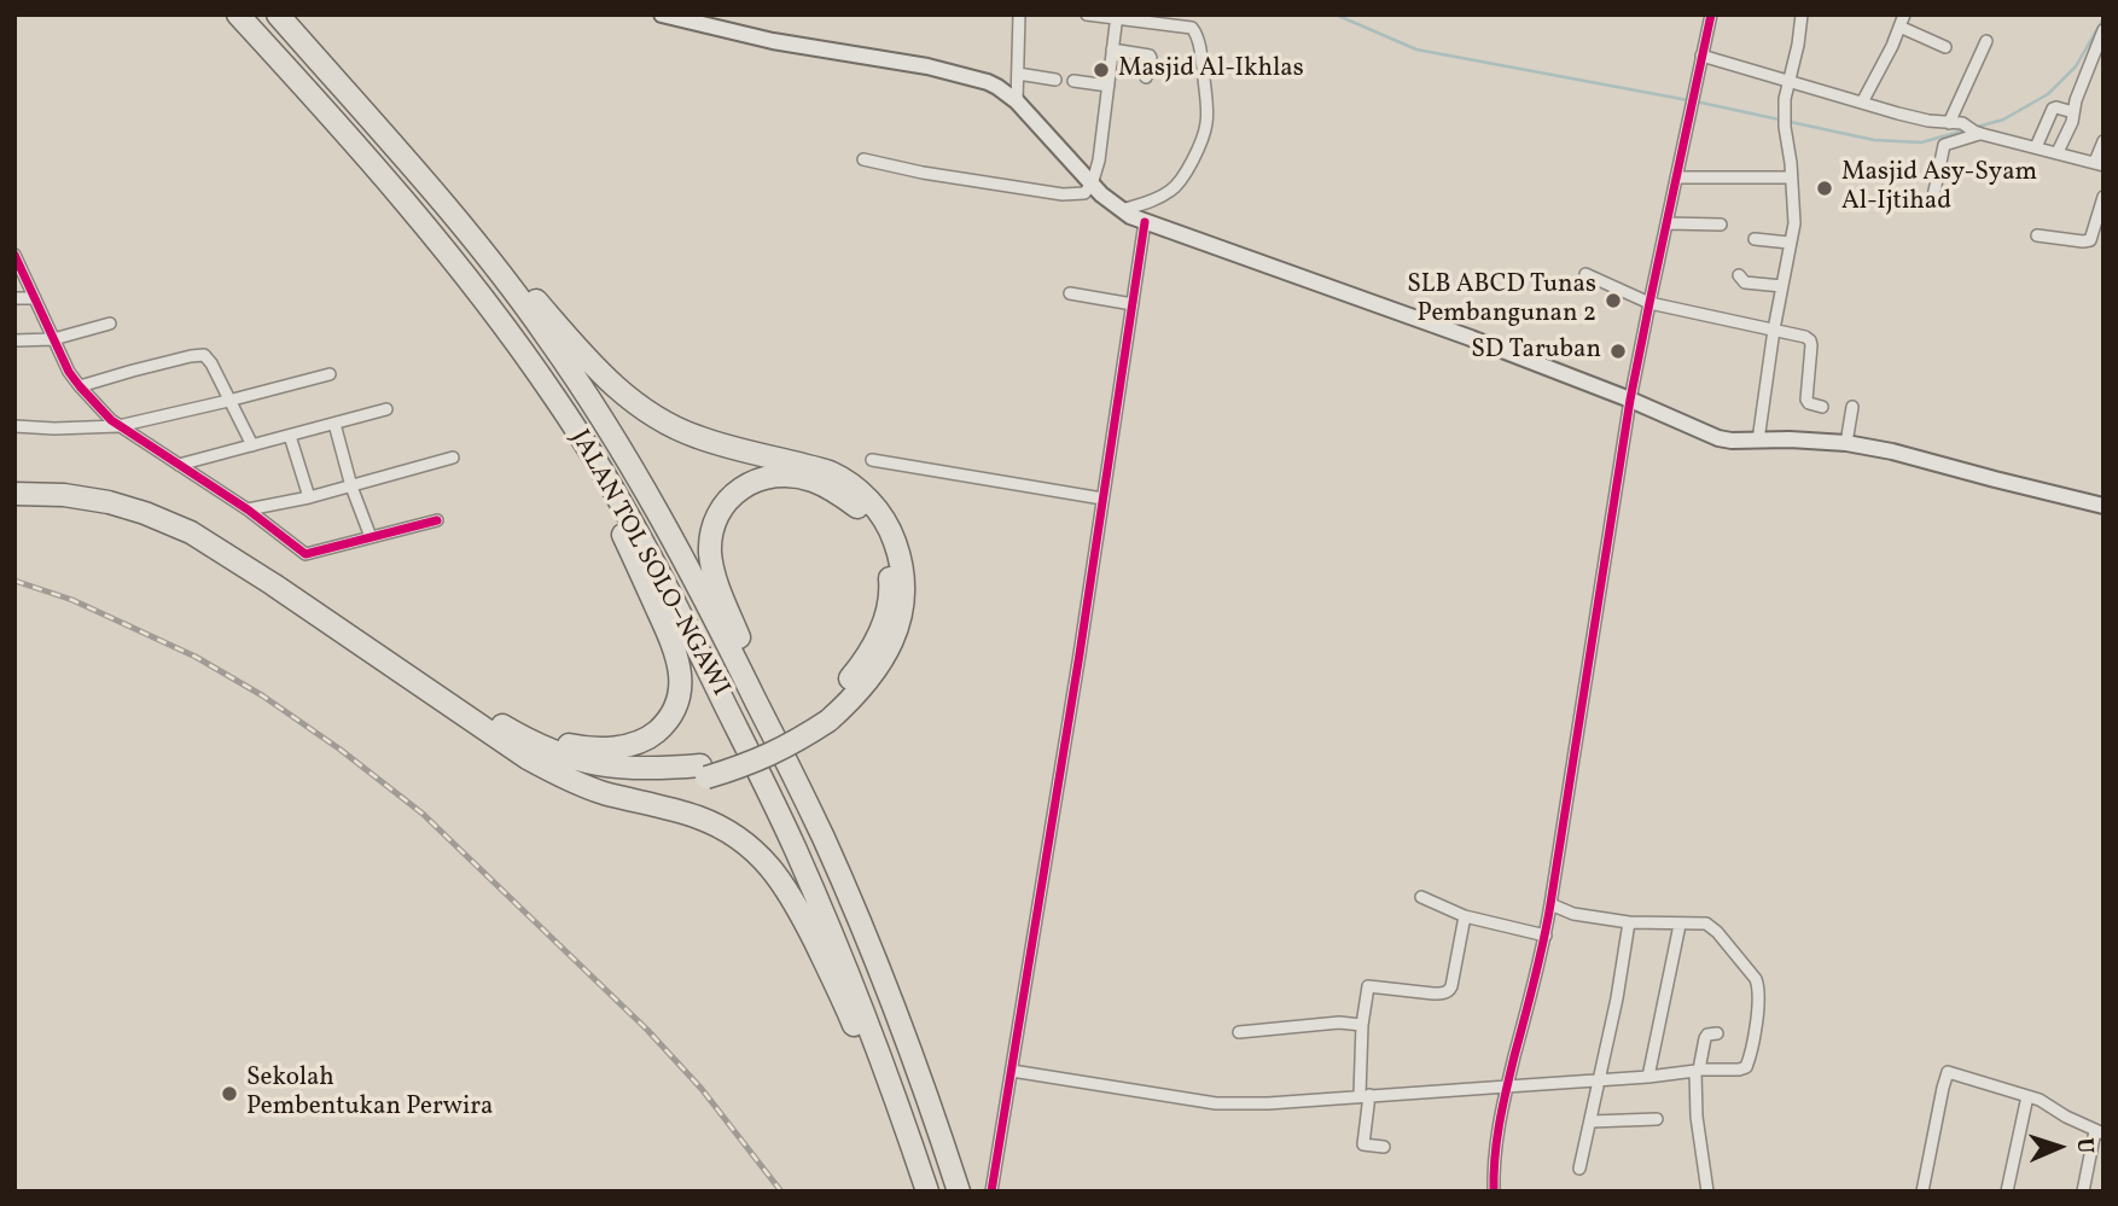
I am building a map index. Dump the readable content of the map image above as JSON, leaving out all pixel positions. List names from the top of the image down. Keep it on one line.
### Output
{"streets":{"highway":["JALAN TOL SOLO–NGAWI"]},"places":["Masjid Al-Ikhlas","Masjid Asy-Syam Al-Ijtihad","SLB ABCD Tunas Pembangunan 2","SD Taruban","Sekolah Pembentukan Perwira"],"north":"right"}
